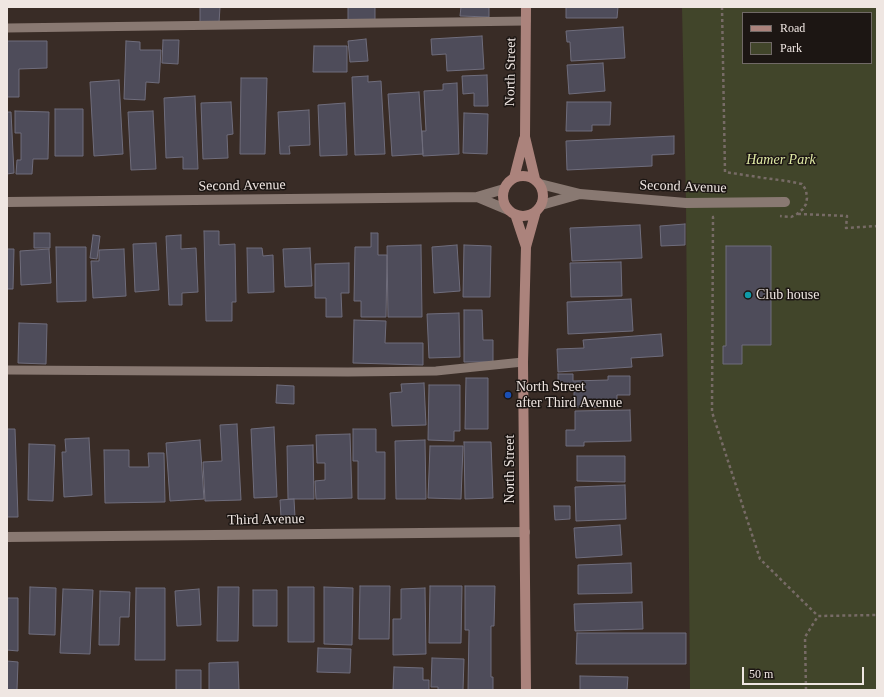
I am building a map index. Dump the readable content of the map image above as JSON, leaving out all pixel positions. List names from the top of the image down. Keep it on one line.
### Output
{"streets":{"main road":["North Street"],"street":["Second Avenue","Third Avenue"]},"crossings":[["North Street","Second Avenue"],["North Street","Third Avenue"]],"parks":["Hamer Park"],"places":["Club house","North Street after Third Avenue"],"legend":["Road","Park"],"scale_bar":"50 m"}
